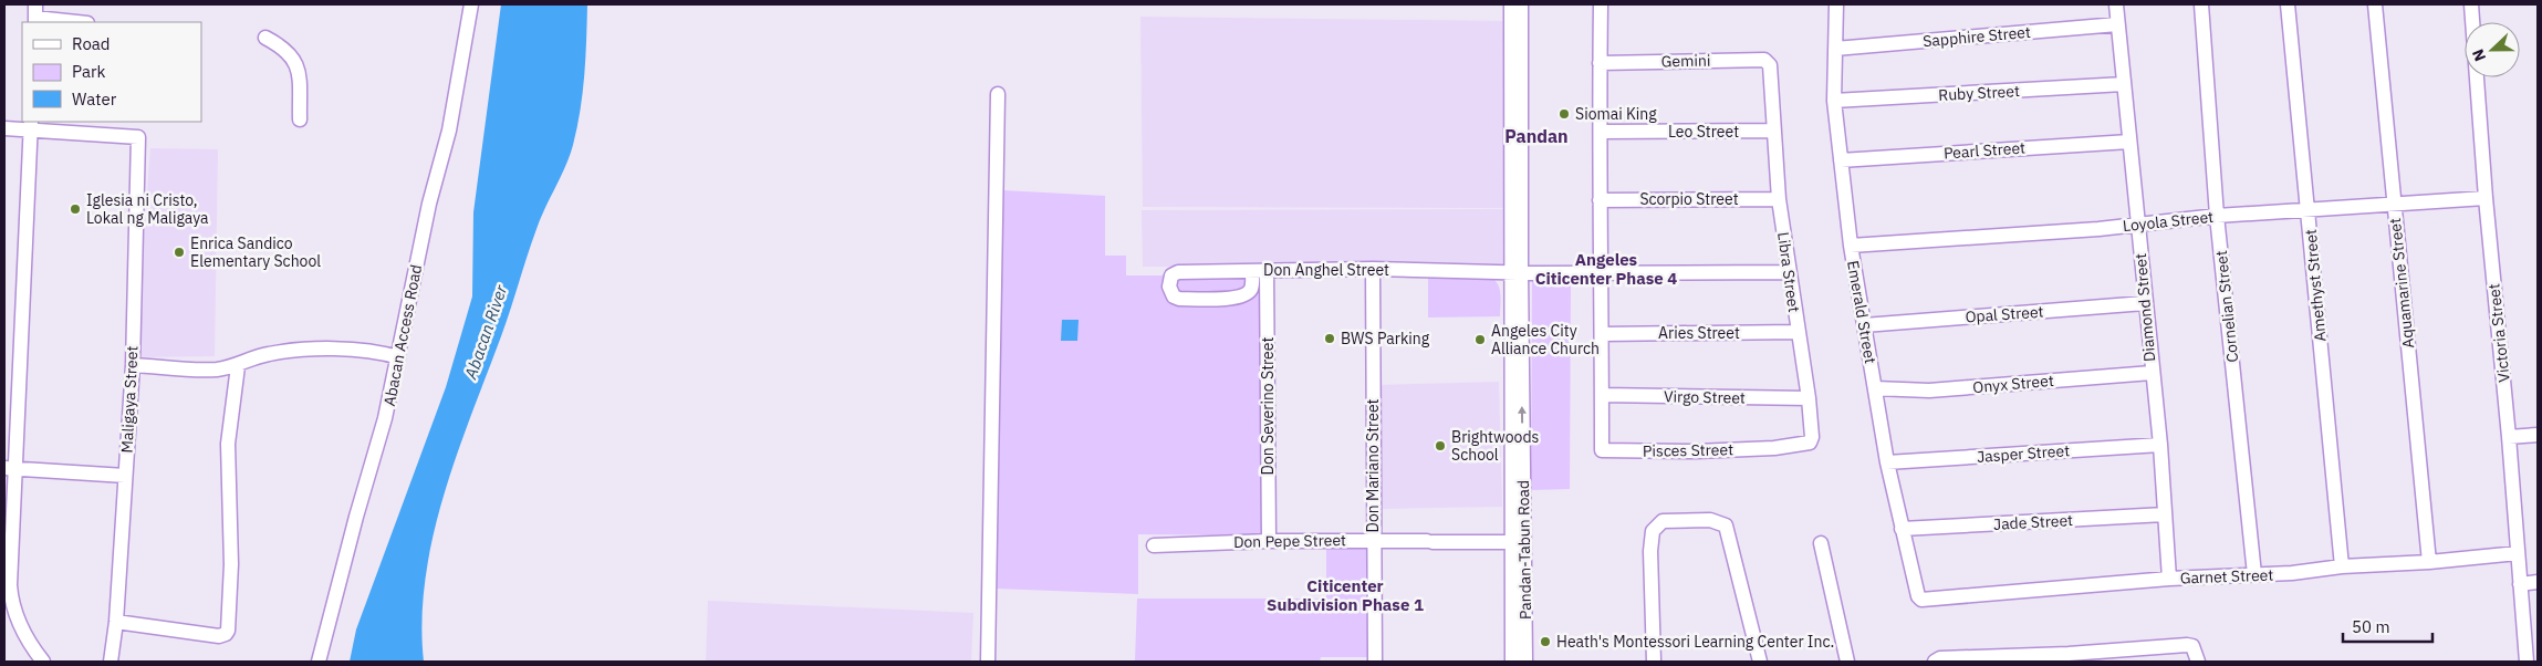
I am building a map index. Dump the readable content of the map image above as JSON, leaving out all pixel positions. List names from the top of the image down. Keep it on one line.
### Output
{"streets":{"street":["Sapphire Street","Gemini","Ruby Street","Leo Street","Pearl Street","Scorpio Street","Loyola Street","Don Anghel Street","Libra Street","Aquamarine Street","Amethyst Street","Cornelian Street","Diamond Street","Emerald Street","Opal Street","Aries Street","Victoria Street","Abacan Access Road","Onyx Street","Virgo Street","Maligaya Street","Don Severino Street","Pisces Street","Jasper Street","Don Mariano Street","Jade Street","Don Pepe Street","Pandan-Tabun Road","Garnet Street"]},"crossings":[["Sapphire Street","Diamond Street"],["Sapphire Street","Emerald Street"],["Gemini","Libra Street"],["Ruby Street","Diamond Street"],["Ruby Street","Emerald Street"],["Leo Street","Libra Street"],["Pearl Street","Diamond Street"],["Pearl Street","Emerald Street"],["Scorpio Street","Libra Street"],["Loyola Street","Aquamarine Street"],["Loyola Street","Amethyst Street"],["Loyola Street","Cornelian Street"],["Loyola Street","Diamond Street"],["Loyola Street","Emerald Street"],["Loyola Street","Victoria Street"],["Don Anghel Street","Libra Street"],["Don Anghel Street","Don Severino Street"],["Don Anghel Street","Don Mariano Street"],["Don Anghel Street","Pandan-Tabun Road"],["Libra Street","Aries Street"],["Libra Street","Virgo Street"],["Libra Street","Pisces Street"],["Aquamarine Street","Garnet Street"],["Amethyst Street","Garnet Street"],["Cornelian Street","Garnet Street"],["Diamond Street","Opal Street"],["Diamond Street","Onyx Street"],["Diamond Street","Jasper Street"],["Diamond Street","Jade Street"],["Diamond Street","Garnet Street"],["Emerald Street","Opal Street"],["Emerald Street","Onyx Street"],["Emerald Street","Jasper Street"],["Emerald Street","Jade Street"],["Emerald Street","Garnet Street"],["Victoria Street","Garnet Street"],["Virgo Street","Pisces Street"],["Don Severino Street","Don Pepe Street"],["Don Mariano Street","Don Pepe Street"],["Don Pepe Street","Pandan-Tabun Road"]],"districts":["Pandan","Angeles Citicenter Phase 4","Citicenter Subdivision Phase 1"],"water":["Abacan River"],"places":["Siomai King","Iglesia ni Cristo, Lokal ng Maligaya","Enrica Sandico Elementary School","BWS Parking","Angeles City Alliance Church","Brightwoods School","Heath's Montessori Learning Center Inc."],"legend":["Road","Park","Water"],"scale_bar":"50 m","north":"left"}
